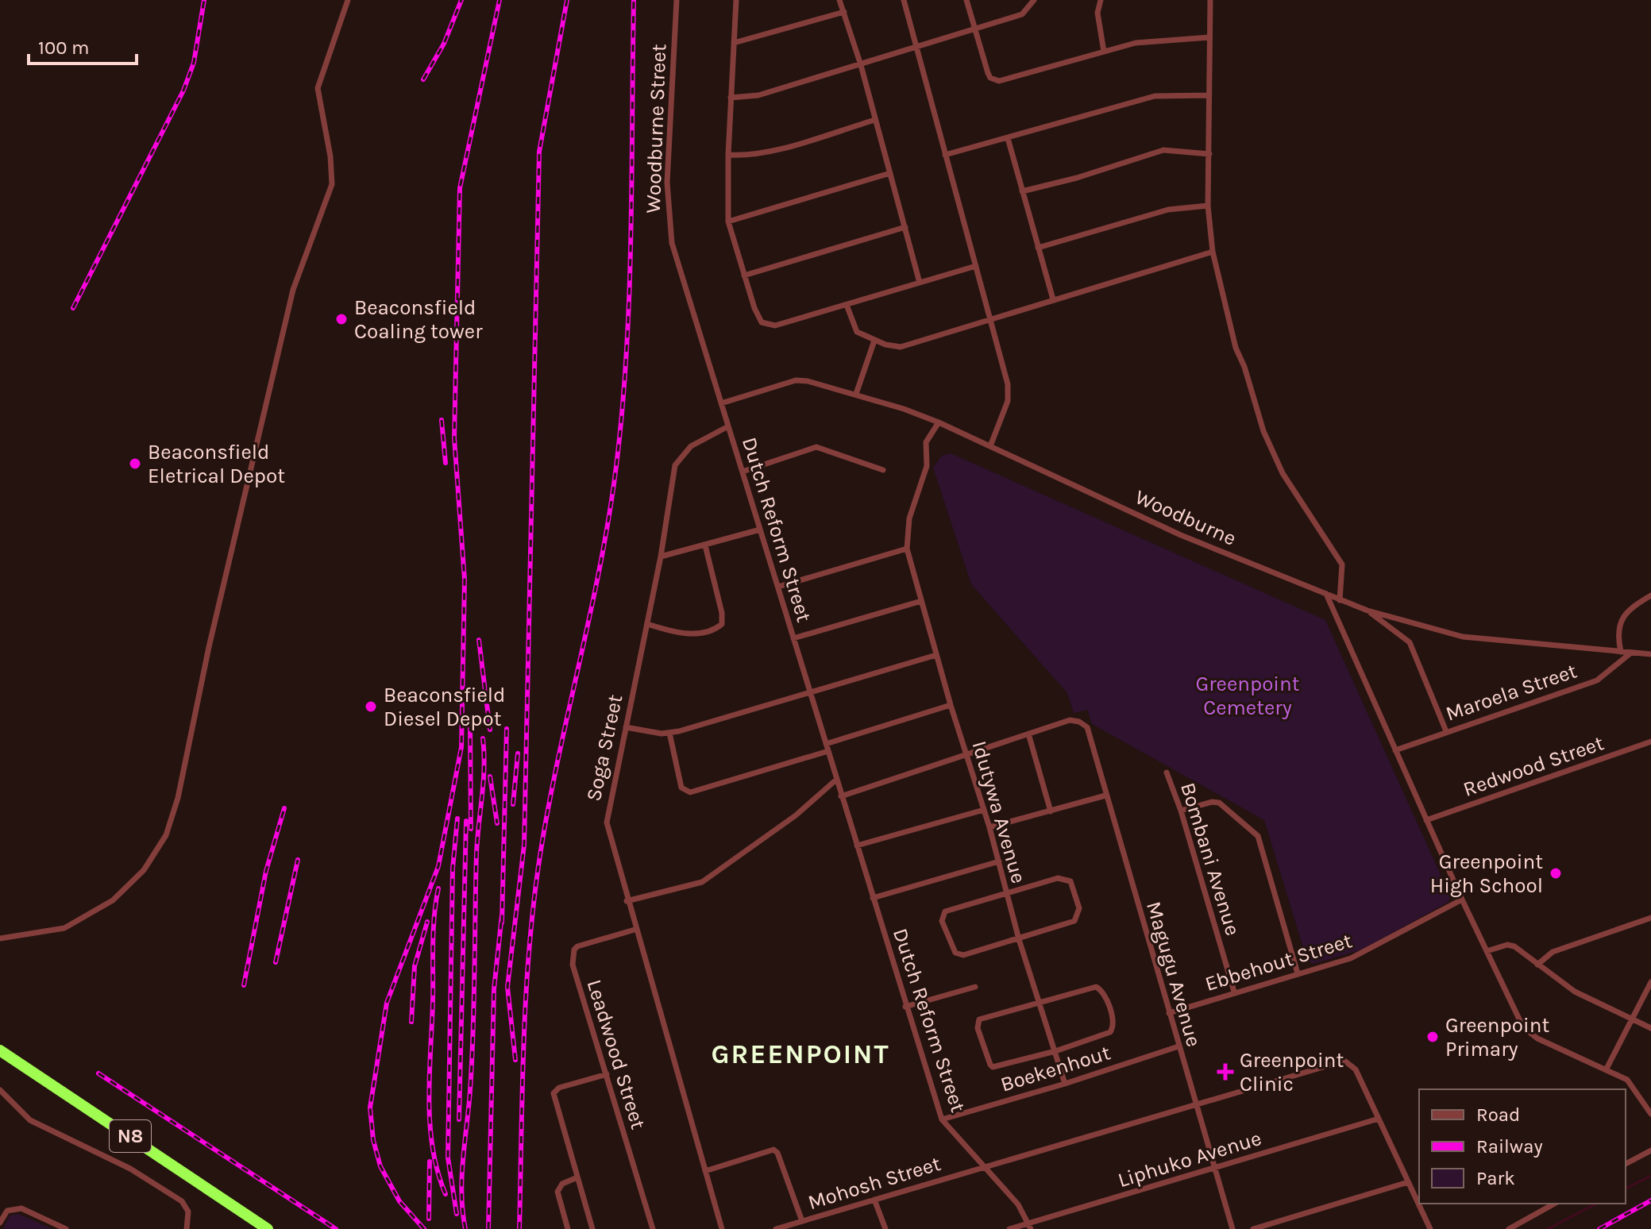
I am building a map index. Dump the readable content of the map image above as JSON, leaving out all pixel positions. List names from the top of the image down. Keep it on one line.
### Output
{"streets":{"highway":["N8"],"street":["Woodburne Street","Woodburne","Dutch Reform Street","Maroela Street","Soga Street","Redwood Street","Idutywa Avenue","Bombani Avenue","Ebbehout Street","Magugu Avenue","Leadwood Street","Boekenhout","Liphuko Avenue","Mohosh Street"]},"crossings":[["Woodburne Street","Woodburne"],["Woodburne Street","Dutch Reform Street"],["Woodburne","Dutch Reform Street"],["Woodburne","Maroela Street"],["Dutch Reform Street","Soga Street"],["Dutch Reform Street","Boekenhout"],["Dutch Reform Street","Liphuko Avenue"],["Dutch Reform Street","Mohosh Street"],["Soga Street","Leadwood Street"],["Idutywa Avenue","Boekenhout"],["Bombani Avenue","Ebbehout Street"],["Ebbehout Street","Magugu Avenue"],["Magugu Avenue","Boekenhout"],["Magugu Avenue","Liphuko Avenue"]],"districts":["GREENPOINT"],"parks":["Greenpoint Cemetery"],"places":{"other":["Beaconsfield Coaling tower","Beaconsfield Eletrical Depot","Beaconsfield Diesel Depot","Greenpoint High School","Greenpoint Primary"],"health":["Greenpoint Clinic"]},"legend":["Road","Railway","Park"],"scale_bar":"100 m"}
